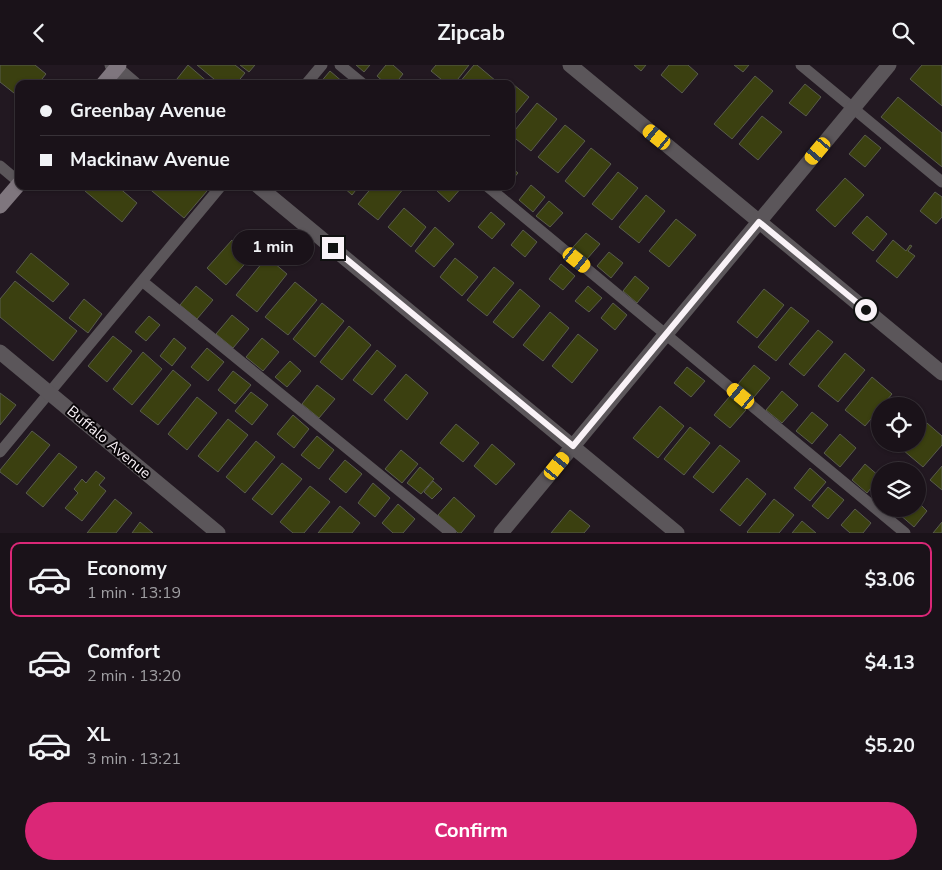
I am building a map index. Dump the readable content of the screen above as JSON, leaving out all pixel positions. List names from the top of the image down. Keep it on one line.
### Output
{"streets":{"street":["Buffalo Avenue"]},"page":{"header":"Zipcab","banner":["Greenbay Avenue","Mackinaw Avenue"],"bubble":"1 min","list":[{"name":"Economy","note":"1 min · 13:19","value":"$3.06"},{"name":"Comfort","note":"2 min · 13:20","value":"$4.13"},{"name":"XL","note":"3 min · 13:21","value":"$5.20"}],"buttons":"Confirm"}}
